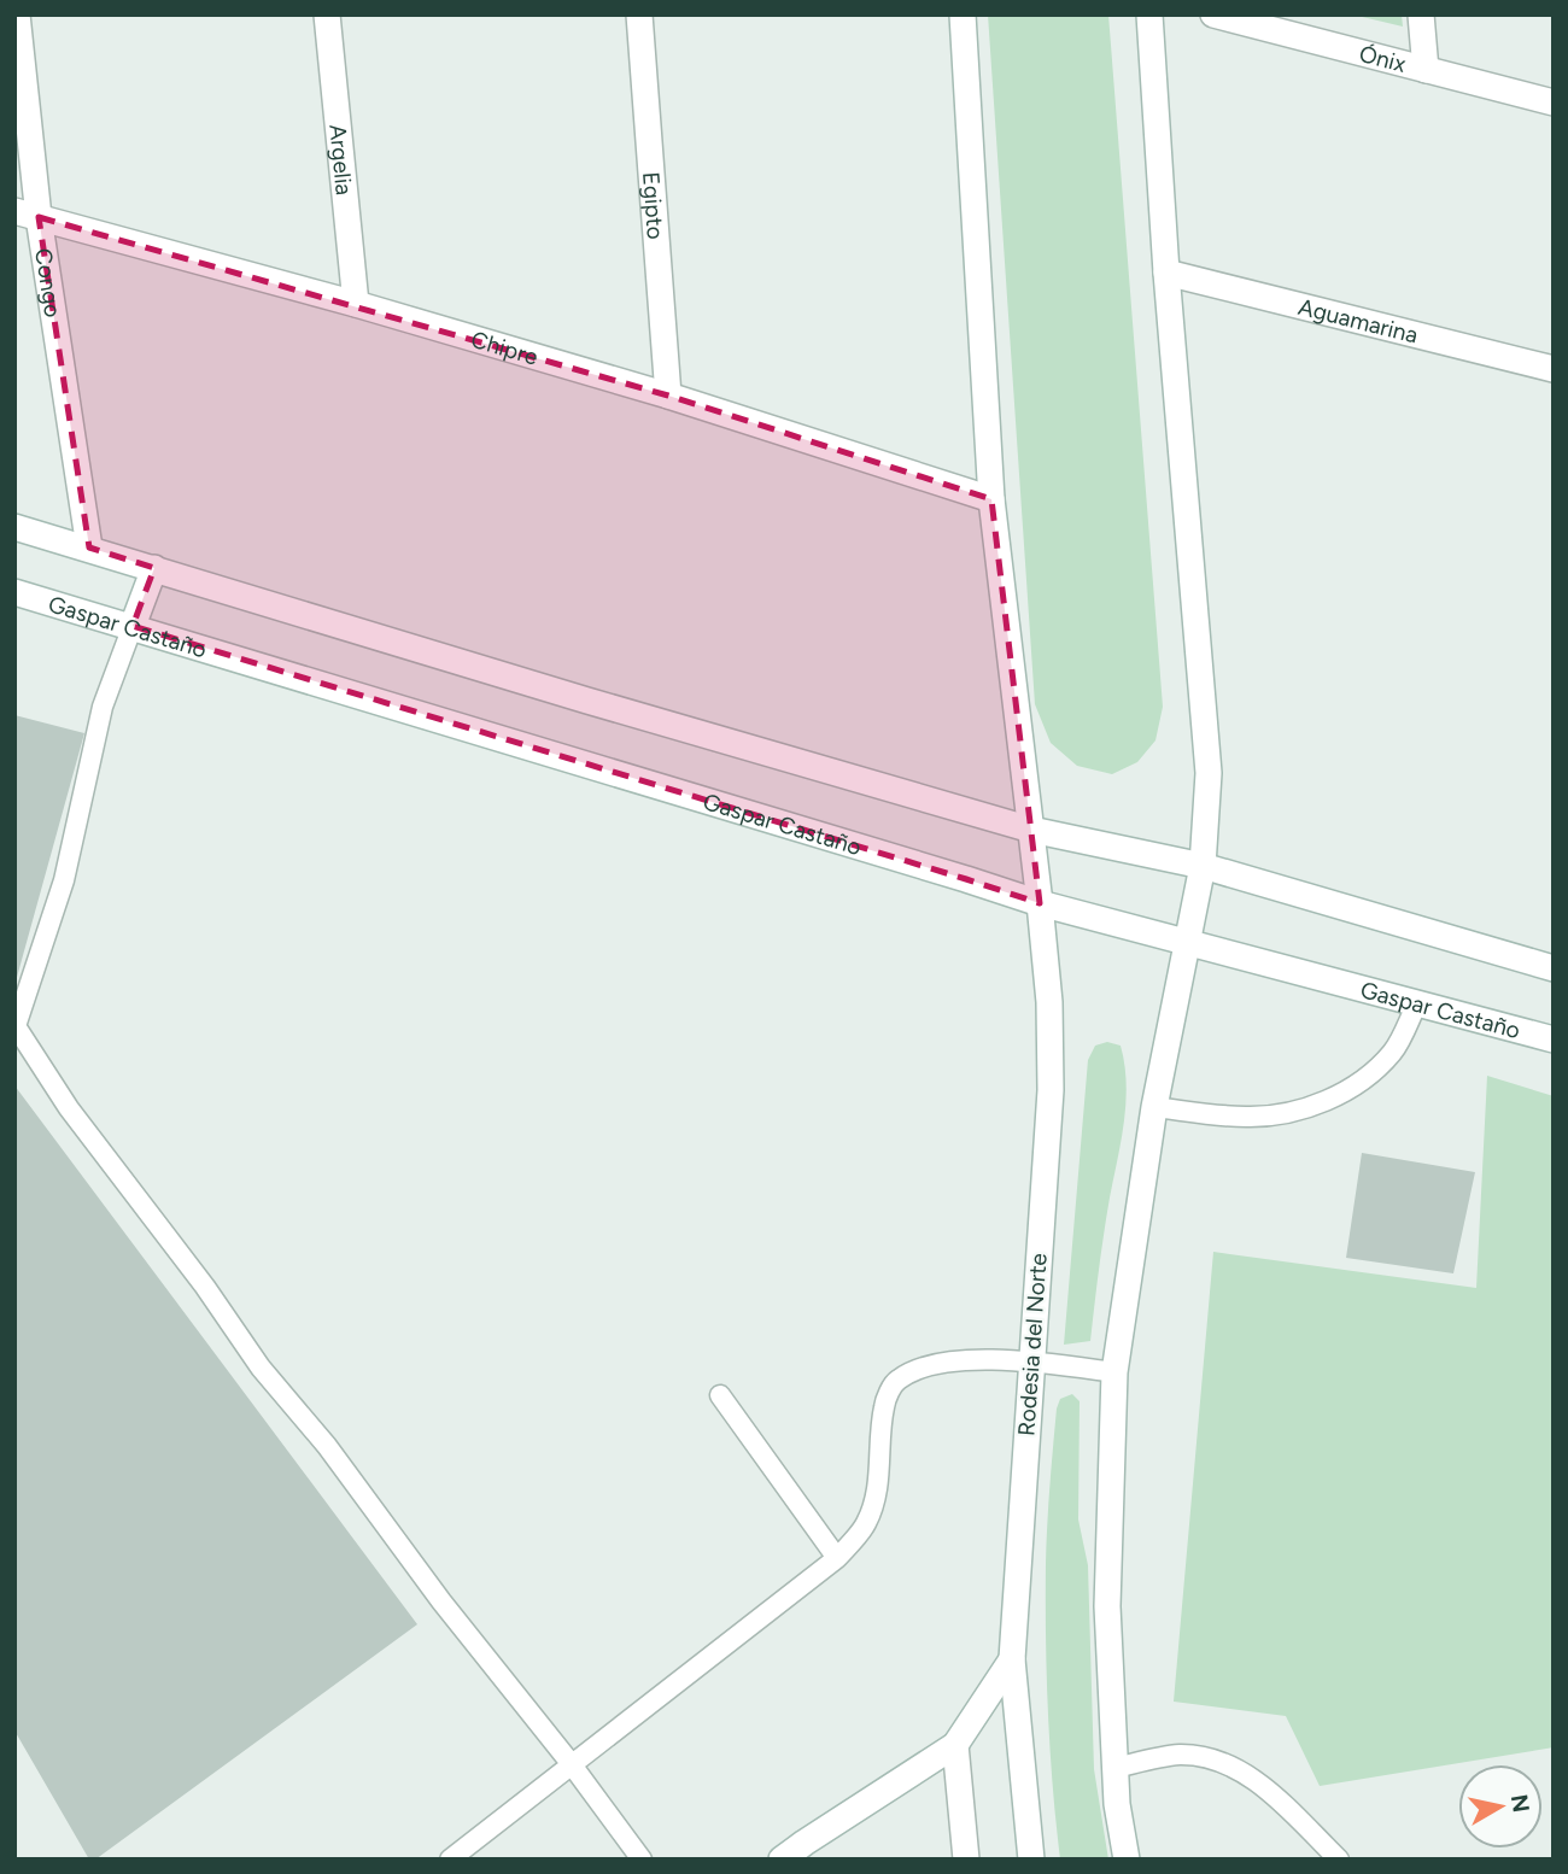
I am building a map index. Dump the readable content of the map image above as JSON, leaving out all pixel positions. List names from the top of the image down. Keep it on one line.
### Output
{"streets":{"street":["Ónix","Argelia","Egipto","Congo","Aguamarina","Chipre","Gaspar Castaño","Rodesia del Norte"]},"crossings":[["Argelia","Chipre"],["Egipto","Chipre"],["Congo","Chipre"],["Chipre","Rodesia del Norte"],["Gaspar Castaño","Rodesia del Norte"]],"north":"right"}
